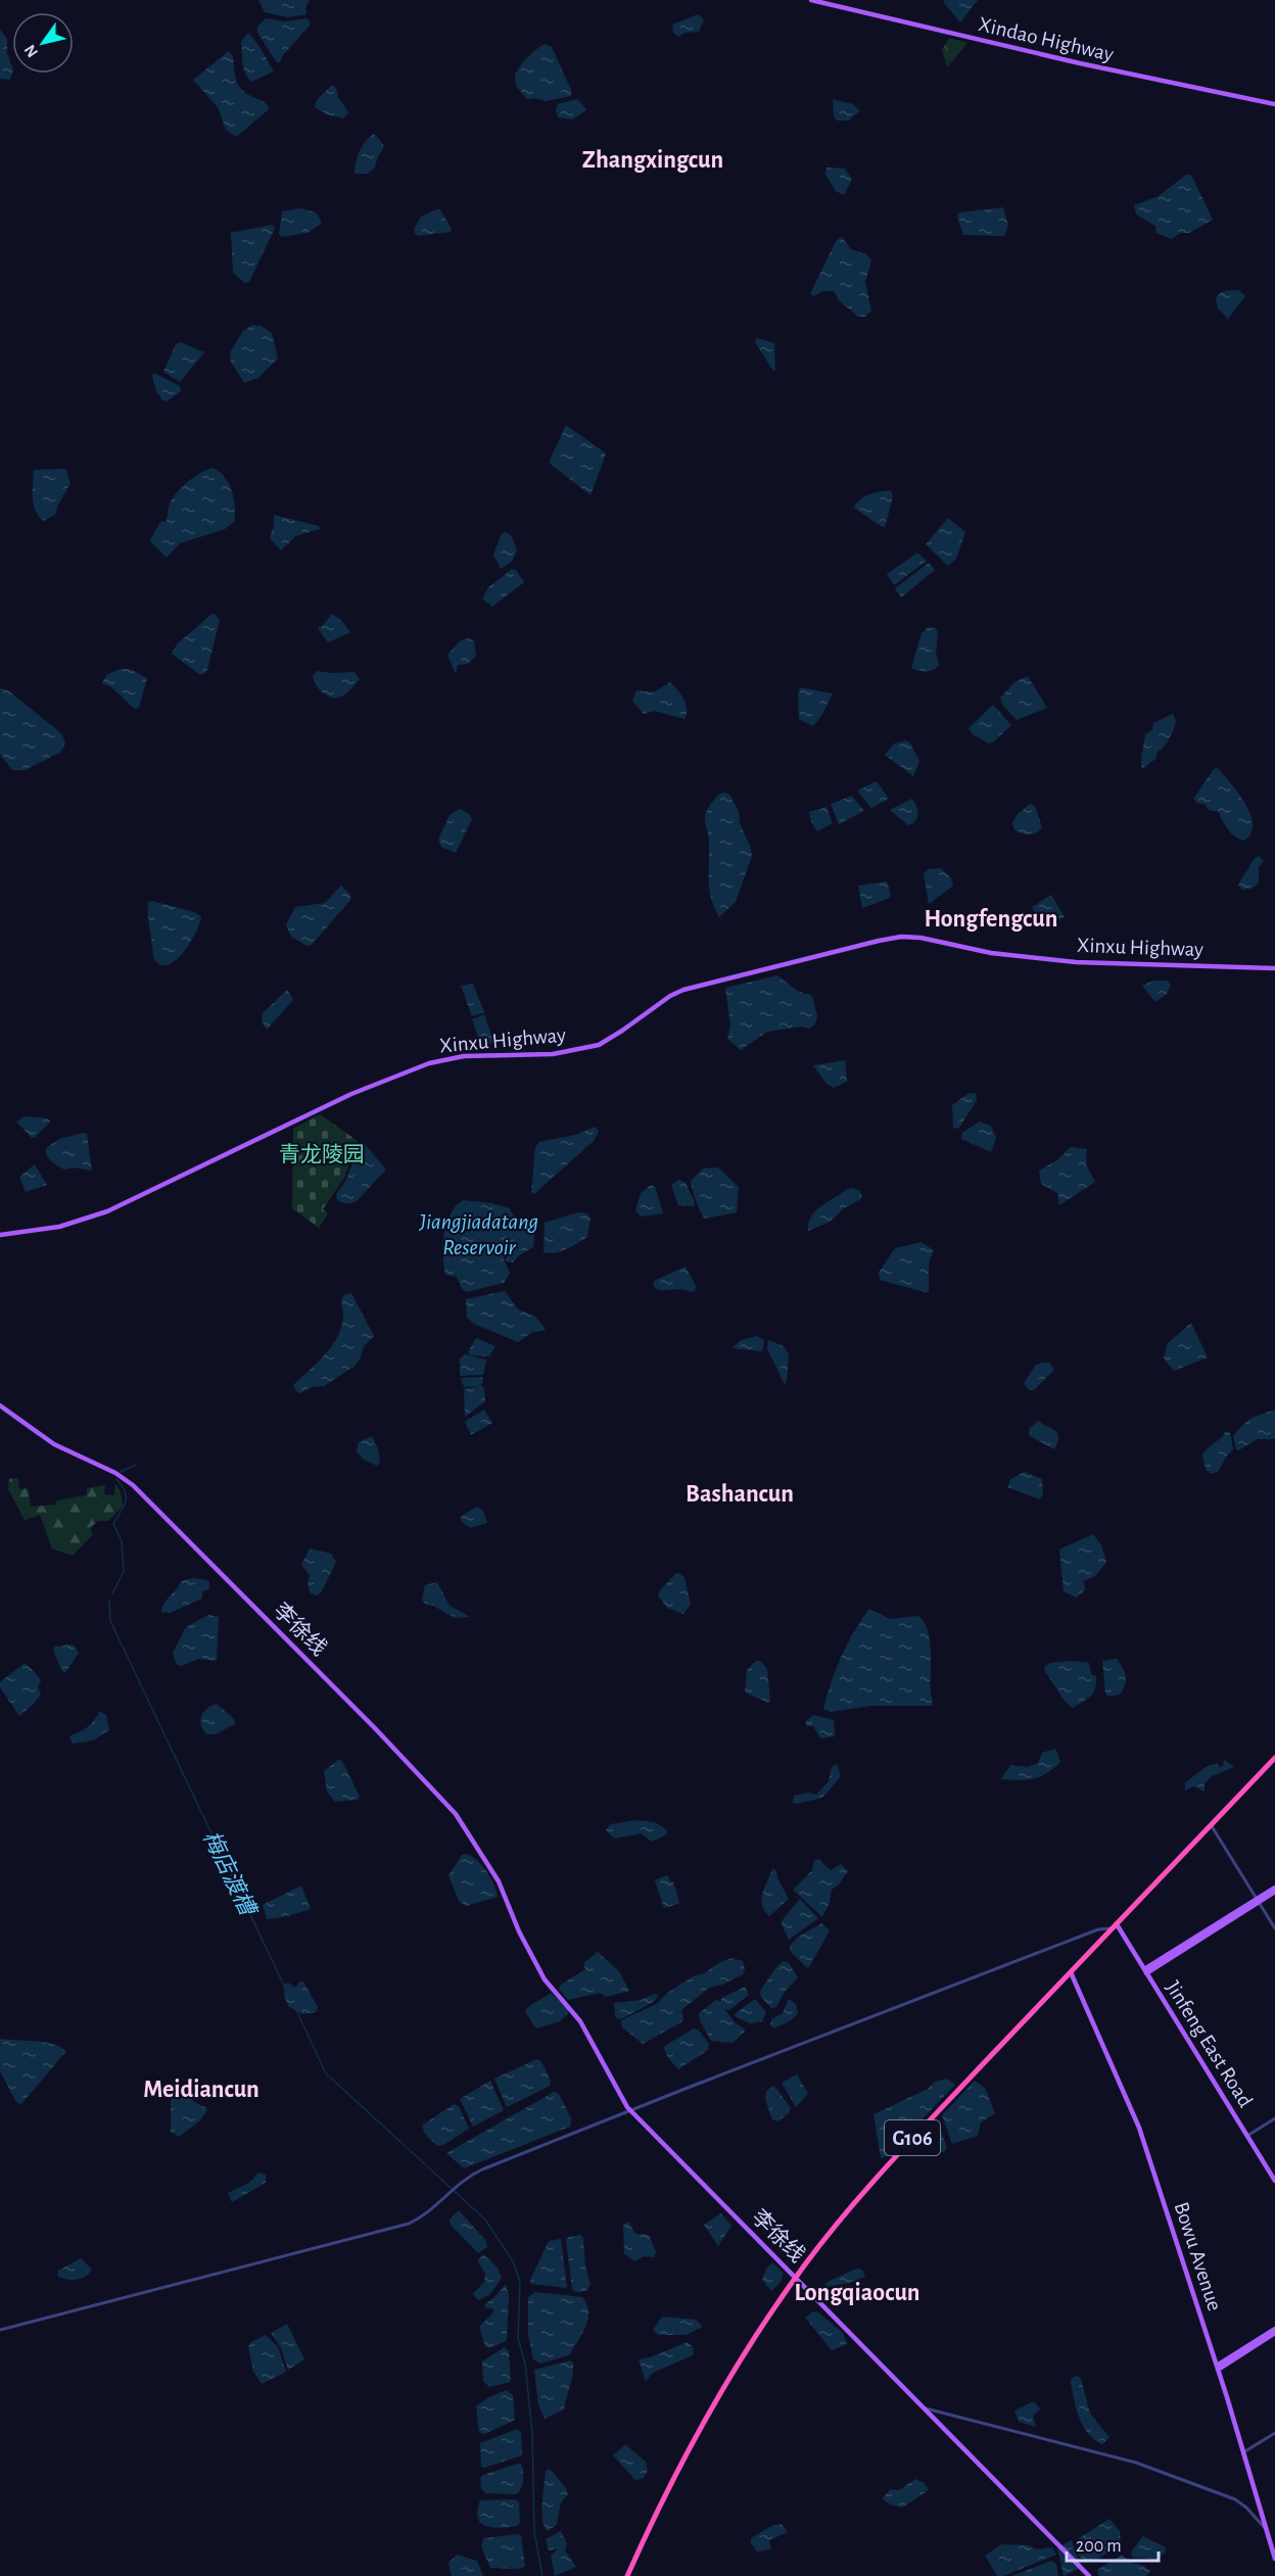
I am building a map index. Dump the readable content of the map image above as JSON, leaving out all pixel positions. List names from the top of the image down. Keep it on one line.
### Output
{"streets":{"highway":["G106"],"main road":["Xindao Highway","Xinxu Highway","李徐线","Jinfeng East Road","Bowu Avenue"]},"crossings":[["李徐线","G106"],["Jinfeng East Road","G106"],["G106","Bowu Avenue"]],"districts":["Zhangxingcun","Hongfengcun","Bashancun","Meidiancun","Longqiaocun"],"water":["Jiangjiadatang Reservoir","梅店渡槽"],"parks":["青龙陵园"],"scale_bar":"200 m","north":"bottom left"}
